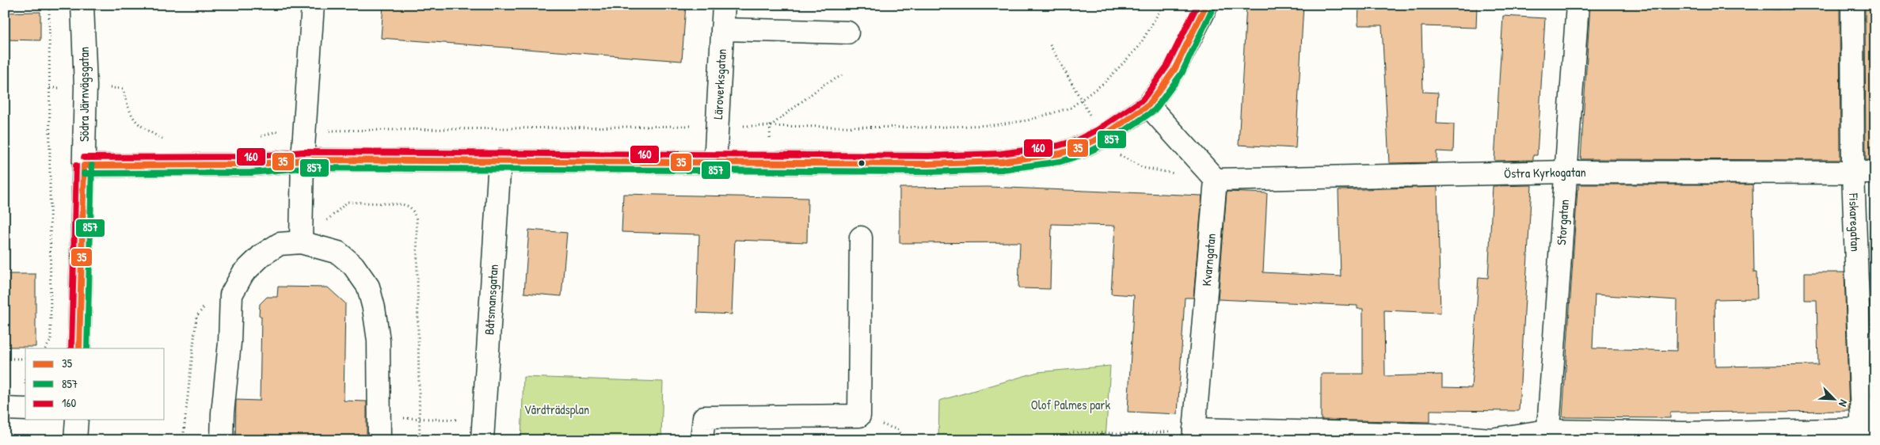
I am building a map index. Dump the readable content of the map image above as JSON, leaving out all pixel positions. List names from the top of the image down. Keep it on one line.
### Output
{"streets":{"street":["Läroverksgatan","Södra Järnvägsgatan","Östra Kyrkogatan","Storgatan","Fiskaregatan","Kvarngatan","Båtsmansgatan"]},"crossings":[["Östra Kyrkogatan","Storgatan"],["Östra Kyrkogatan","Fiskaregatan"],["Östra Kyrkogatan","Kvarngatan"]],"parks":["Olof Palmes park","Vårdträdsplan"],"lines":["transit line 35","transit line 160","transit line 857"],"legend":["35","857","160"],"north":"bottom right"}
